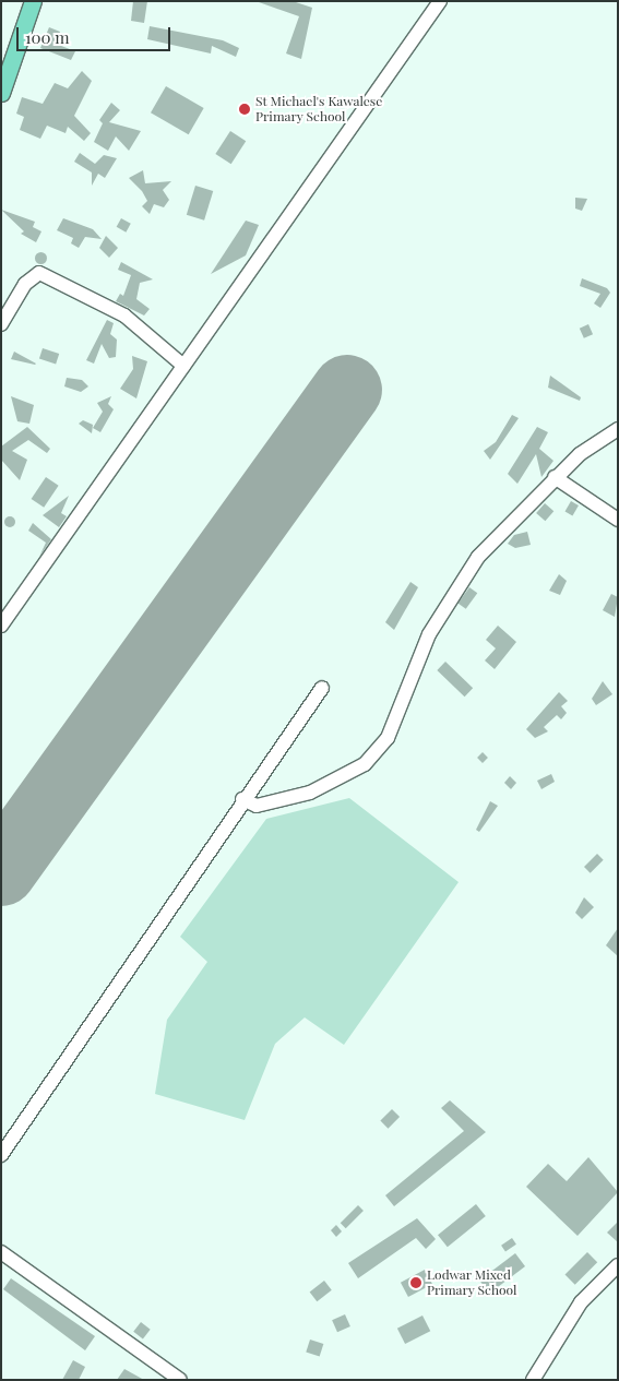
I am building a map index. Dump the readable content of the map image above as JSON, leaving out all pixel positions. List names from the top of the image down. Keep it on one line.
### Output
{"places":["St Michael's Kawalese Primary School","Lodwar Mixed Primary School"],"scale_bar":"100 m"}
